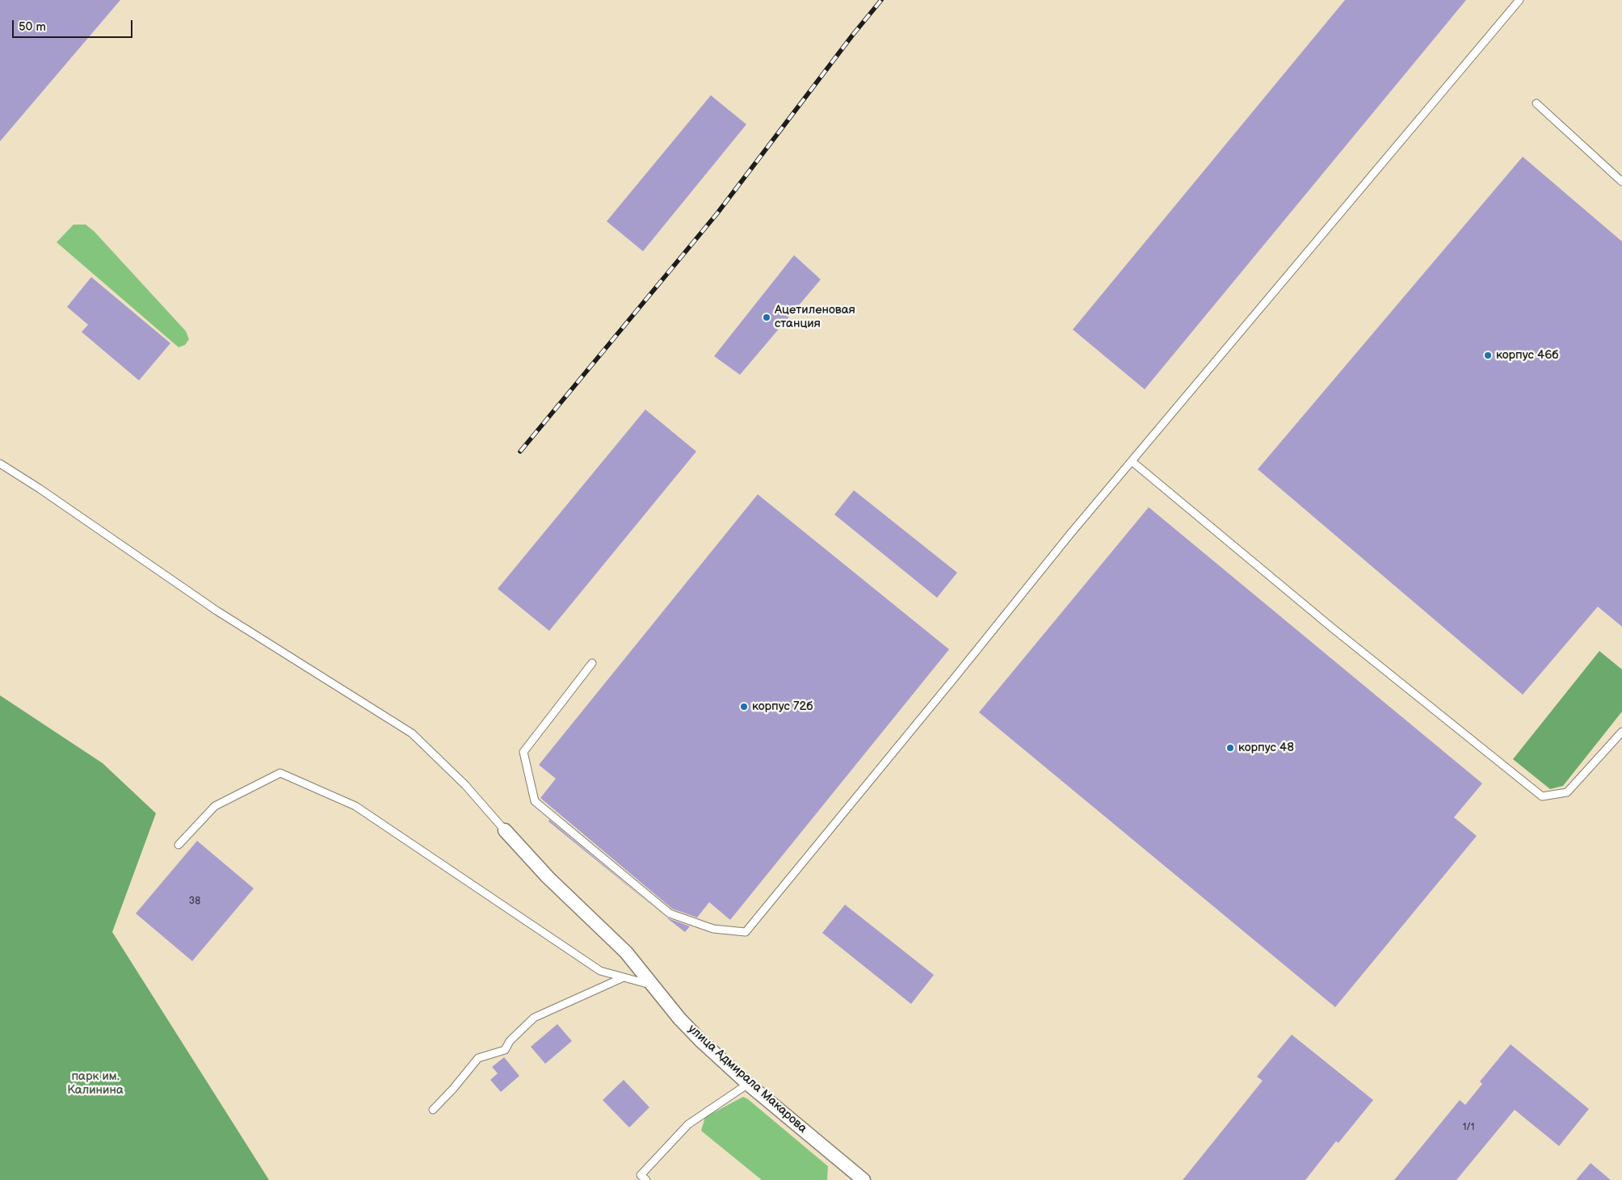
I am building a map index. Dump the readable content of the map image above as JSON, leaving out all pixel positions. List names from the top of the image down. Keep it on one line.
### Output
{"streets":{"street":["улица Адмирала Макарова"]},"parks":["парк им. Калинина"],"places":["Ацетиленовая станция","корпус 46б","корпус 72б","корпус 48"],"house_numbers":["38","1/1"],"scale_bar":"50 m"}
